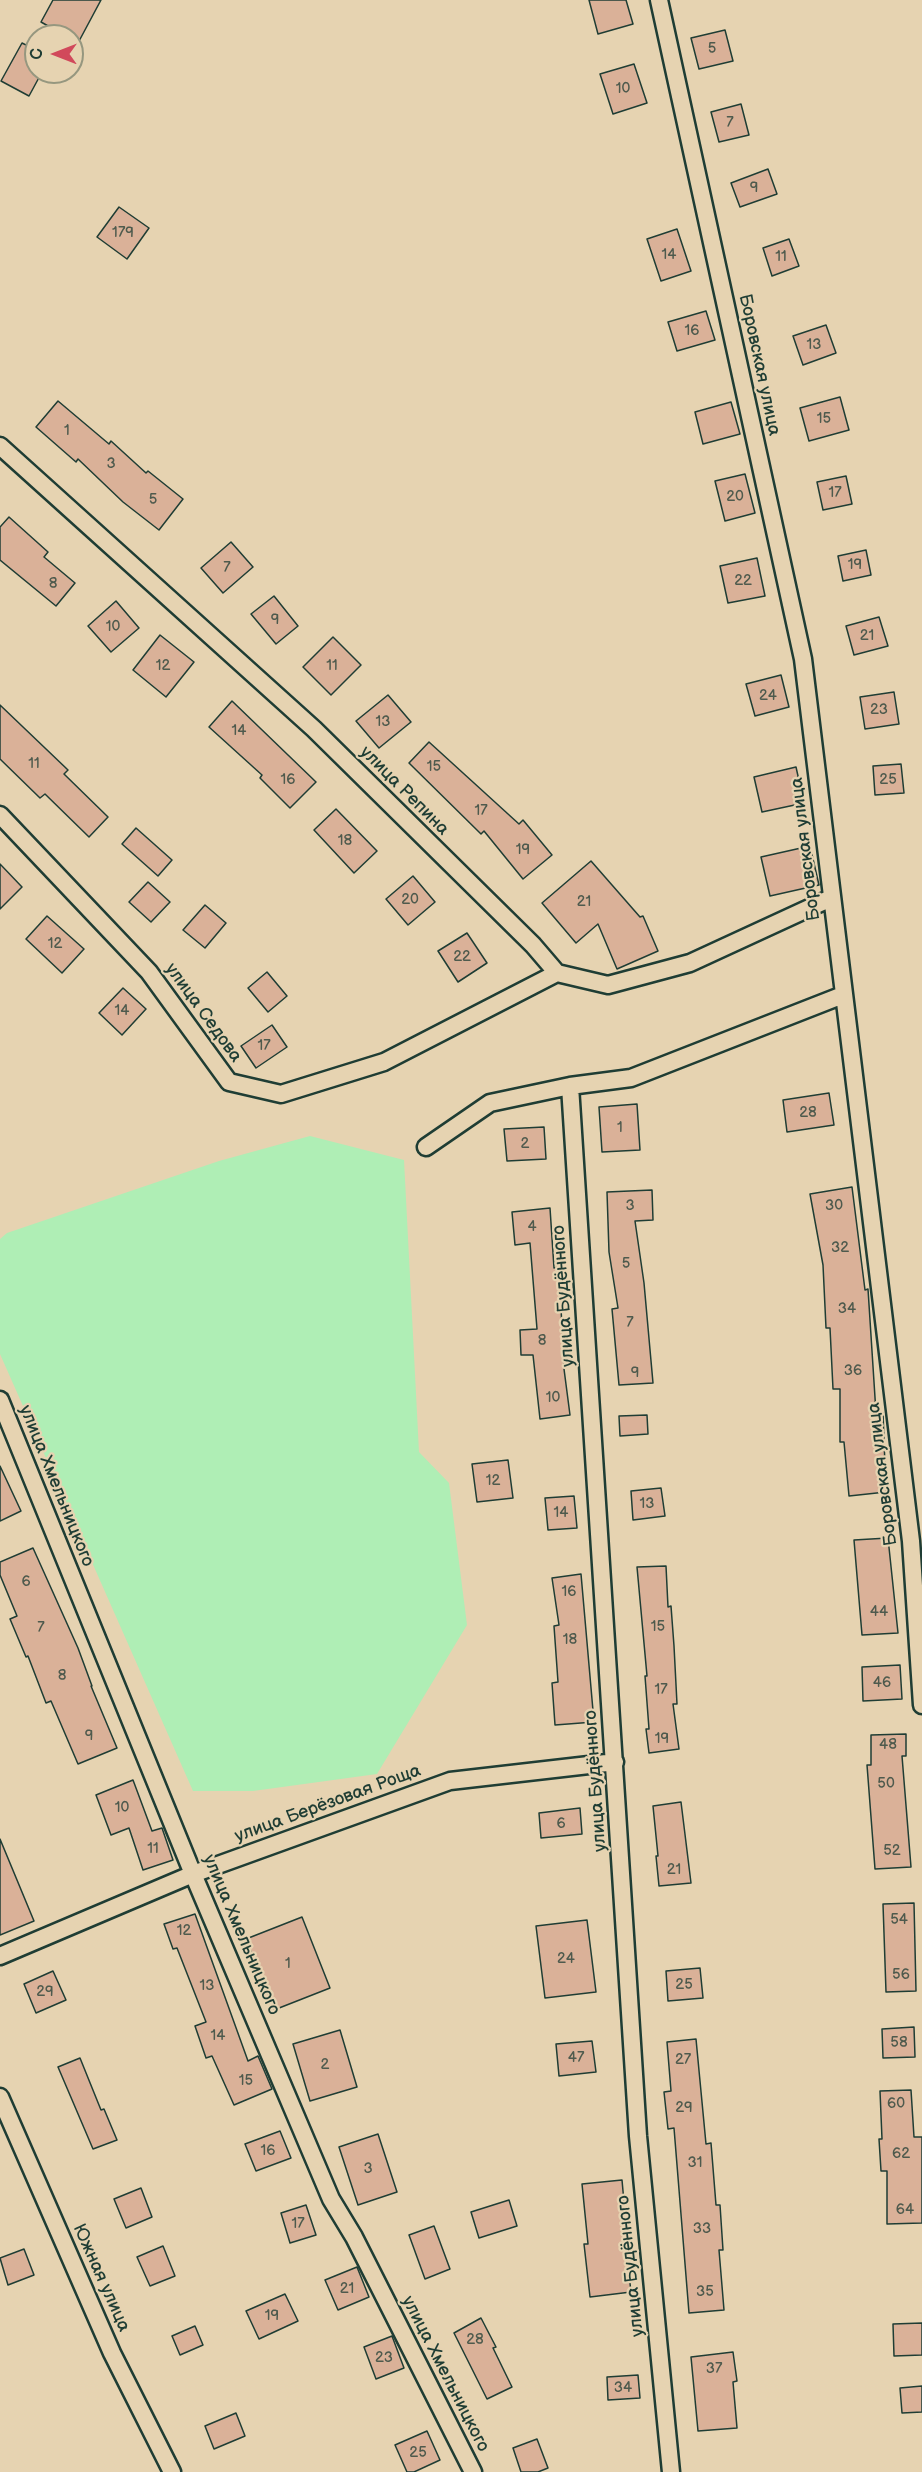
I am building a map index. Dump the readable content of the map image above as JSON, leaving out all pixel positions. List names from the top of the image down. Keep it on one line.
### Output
{"streets":{"street":["Боровская улица","улица Репина","улица Седова","улица Будённого","улица Хмельницкого","улица Берёзовая Роща","Южная улица"]},"crossings":[["улица Репина","улица Седова"],["улица Будённого","улица Берёзовая Роща"],["улица Хмельницкого","улица Берёзовая Роща"]],"house_numbers":["5","10","7","9","179","14","11","16","13","15","1","3","17","20","5","19","7","22","8","9","10","21","12","11","24","23","13","14","11","15","16","25","17","18","19","20","21","12","22","14","17","28","1","2","3","30","4","32","5","34","7","8","36","9","10","12","13","14","6","16","44","15","7","18","8","46","17","9","19","48","50","10","6","11","52","21","54","12","24","1","56","25","13","29","14","58","47","27","2","15","60","29","16","62","31","3","64","17","33","21","35","19","28","23","37","34","25"],"north":"left"}
